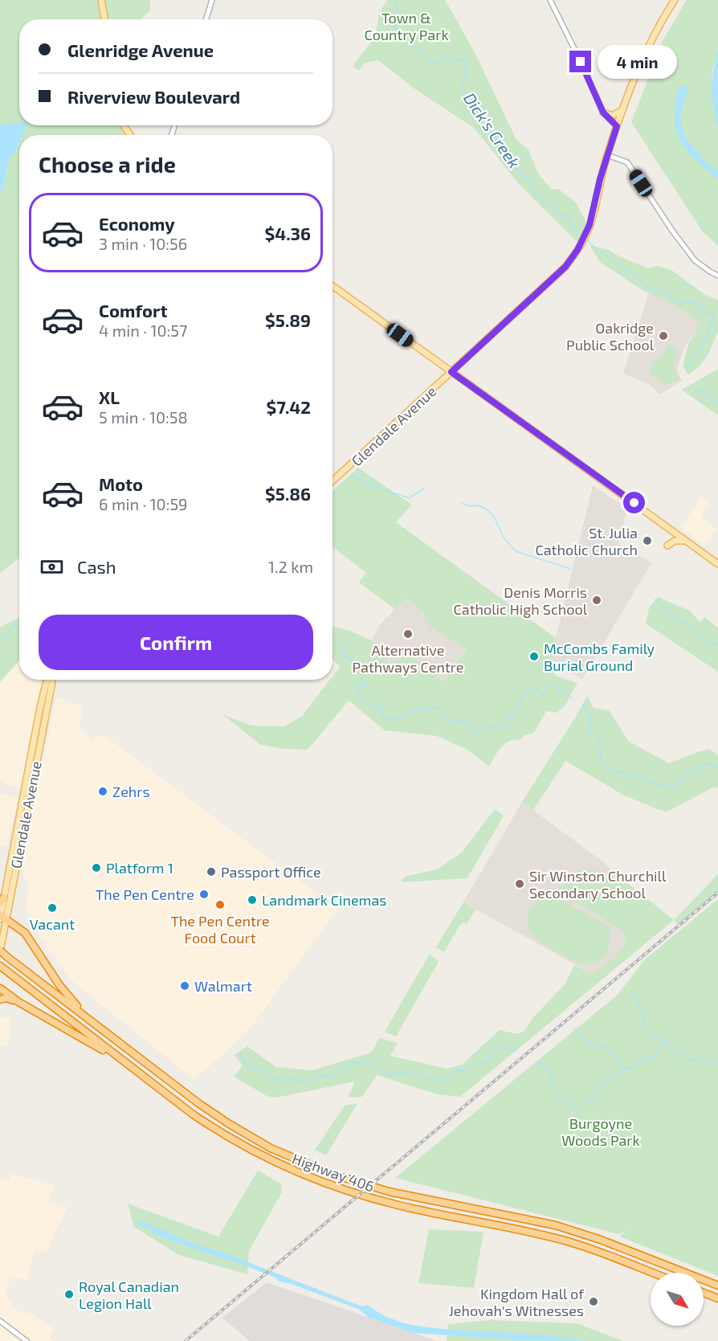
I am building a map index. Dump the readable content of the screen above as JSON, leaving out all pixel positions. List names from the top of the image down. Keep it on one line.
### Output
{"streets":{"highway":["Highway 406"],"main road":["Glendale Avenue"]},"crossings":[["Glendale Avenue","Highway 406"]],"water":["Dick's Creek"],"parks":["Town & Country Park","Burgoyne Woods Park"],"places":["Oakridge Public School","St. Julia Catholic Church","Denis Morris Catholic High School","Alternative Pathways Centre","McCombs Family Burial Ground","Zehrs","Platform 1","Passport Office","Sir Winston Churchill Secondary School","The Pen Centre","Landmark Cinemas","The Pen Centre Food Court","Vacant","Walmart","Royal Canadian Legion Hall","Kingdom Hall of Jehovah's Witnesses"],"north":"bottom right","page":{"banner":["Glenridge Avenue","Riverview Boulevard"],"bubble":"4 min","heading":"Choose a ride","list":[{"name":"Economy","note":"3 min · 10:56","value":"$4.36"},{"name":"Comfort","note":"4 min · 10:57","value":"$5.89"},{"name":"XL","note":"5 min · 10:58","value":"$7.42"},{"name":"Moto","note":"6 min · 10:59","value":"$5.86"}],"pay":["Cash","1.2 km"],"buttons":"Confirm"}}
